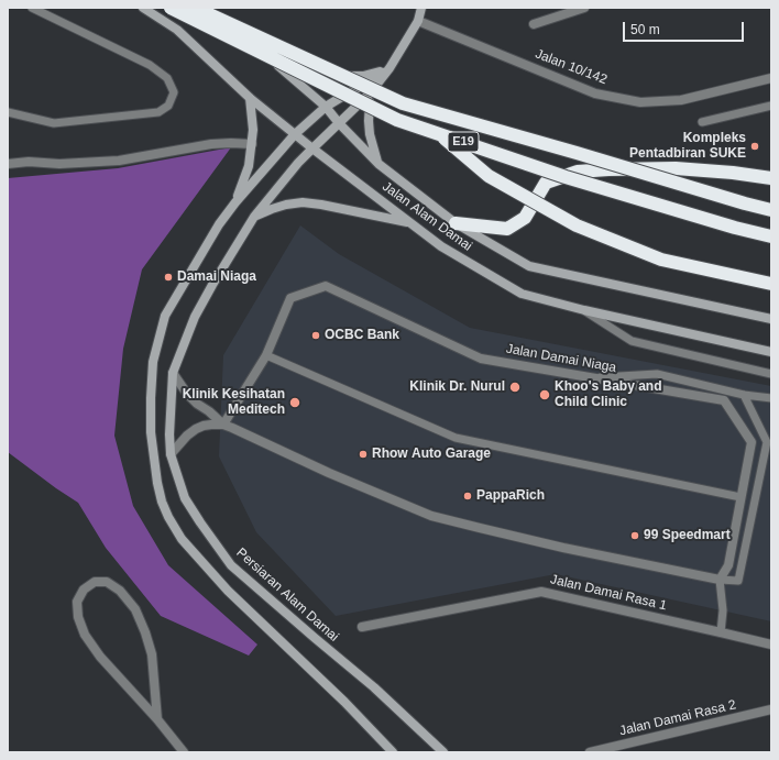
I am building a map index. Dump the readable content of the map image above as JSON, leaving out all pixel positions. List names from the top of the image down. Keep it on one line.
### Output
{"streets":{"highway":["E19"],"main road":["Jalan Alam Damai","Persiaran Alam Damai"],"street":["Jalan 10/142","Jalan Damai Niaga","Jalan Damai Rasa 1","Jalan Damai Rasa 2"]},"crossings":[["Jalan 10/142","Persiaran Alam Damai"],["Jalan Alam Damai","Persiaran Alam Damai"]],"places":["Kompleks Pentadbiran SUKE","Damai Niaga","OCBC Bank","Klinik Dr. Nurul","Khoo's Baby and Child Clinic","Klinik Kesihatan Meditech","Rhow Auto Garage","PappaRich","99 Speedmart"],"scale_bar":"50 m"}
